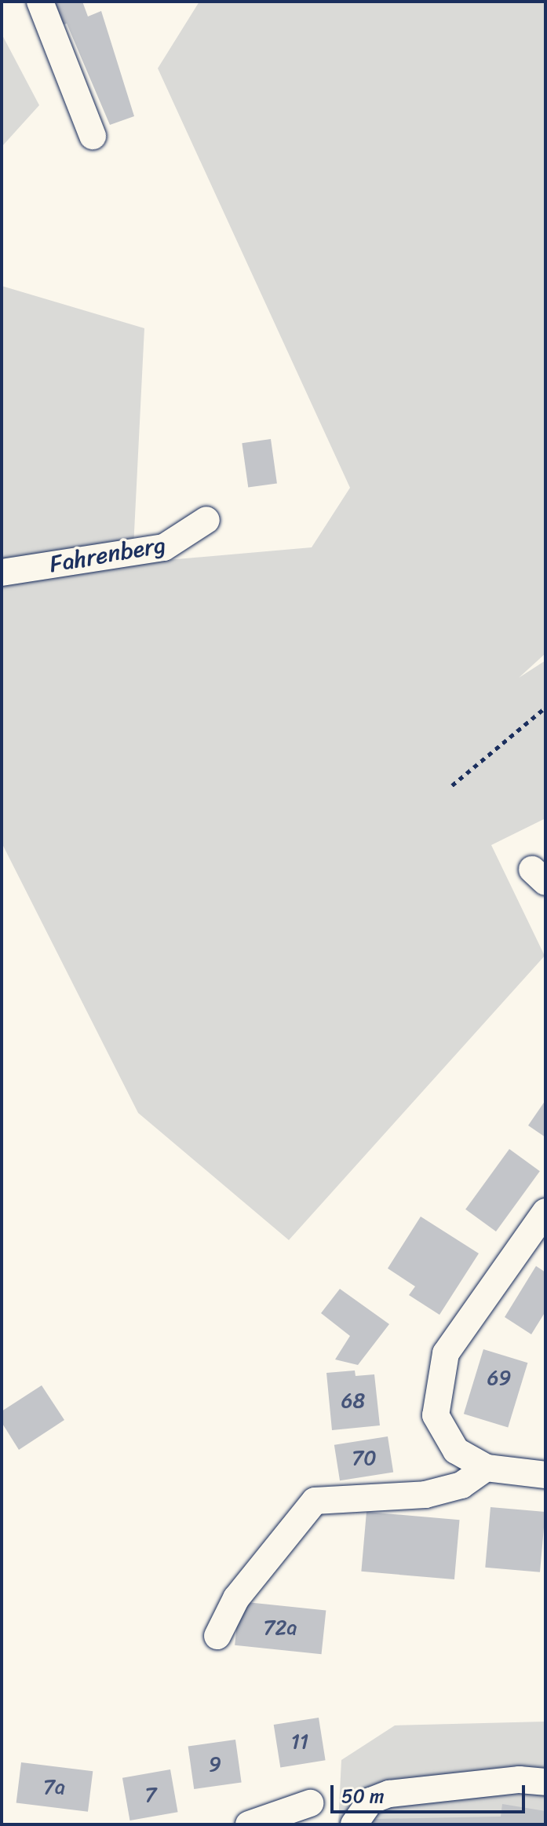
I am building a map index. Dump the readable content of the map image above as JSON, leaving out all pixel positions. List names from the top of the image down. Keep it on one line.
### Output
{"streets":{"street":["Fahrenberg"]},"house_numbers":["69","68","70","72a","11","9","7a","7"],"scale_bar":"50 m"}
